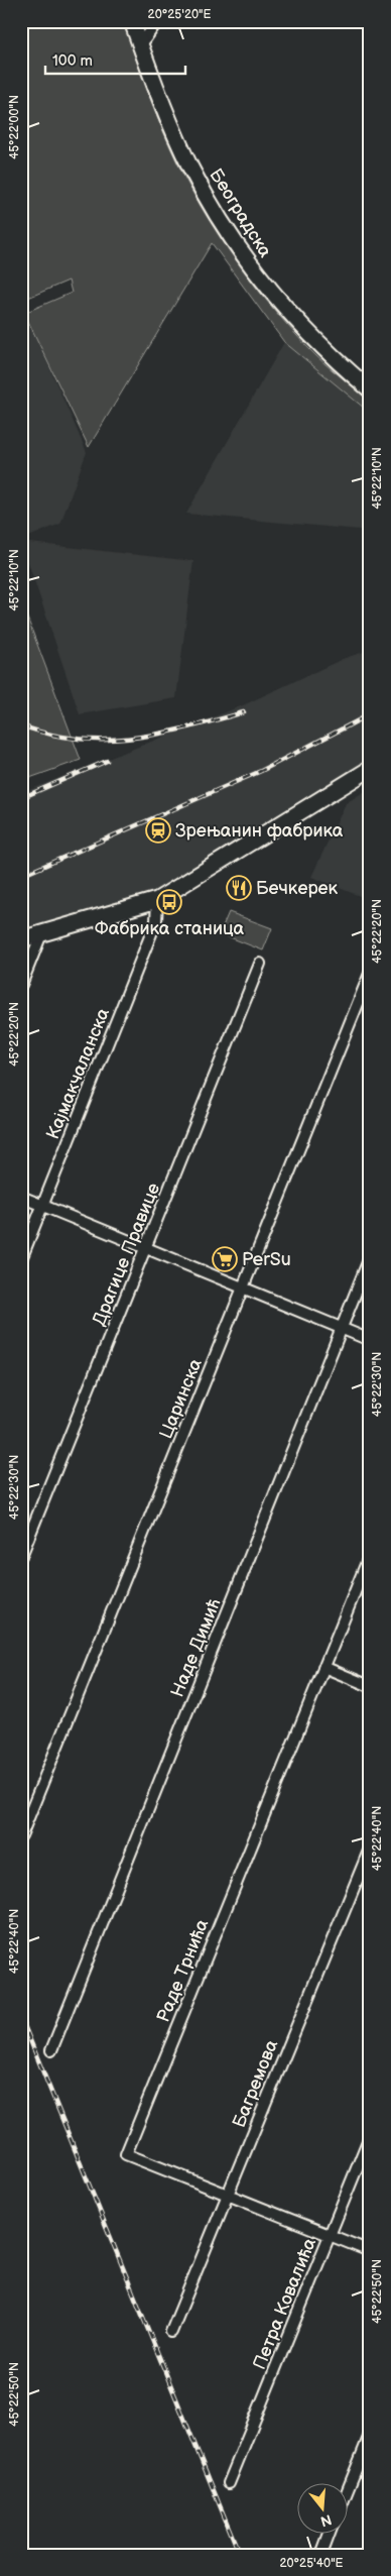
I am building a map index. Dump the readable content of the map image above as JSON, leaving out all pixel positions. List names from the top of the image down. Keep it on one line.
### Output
{"streets":{"main road":["Београдска"],"street":["Кајмакчаланска","Драгице Правице","Царинска","Наде Димић","Раде Трнића","Багремова","Петра Ковалића"]},"crossings":[["Раде Трнића","Багремова"],["Раде Трнића","Петра Ковалића"]],"places":{"station":["Зрењанин фабрика"],"restaurant":["Бечкерек"],"bus stop":["Фабрика станица"],"supermarket":["PerSu"]},"scale_bar":"100 m","north":"bottom","coordinates":["20°25'20\"E","45°22'00\"N","45°22'10\"N","45°22'20\"N","45°22'30\"N","45°22'40\"N","45°22'50\"N","20°25'40\"E"]}
